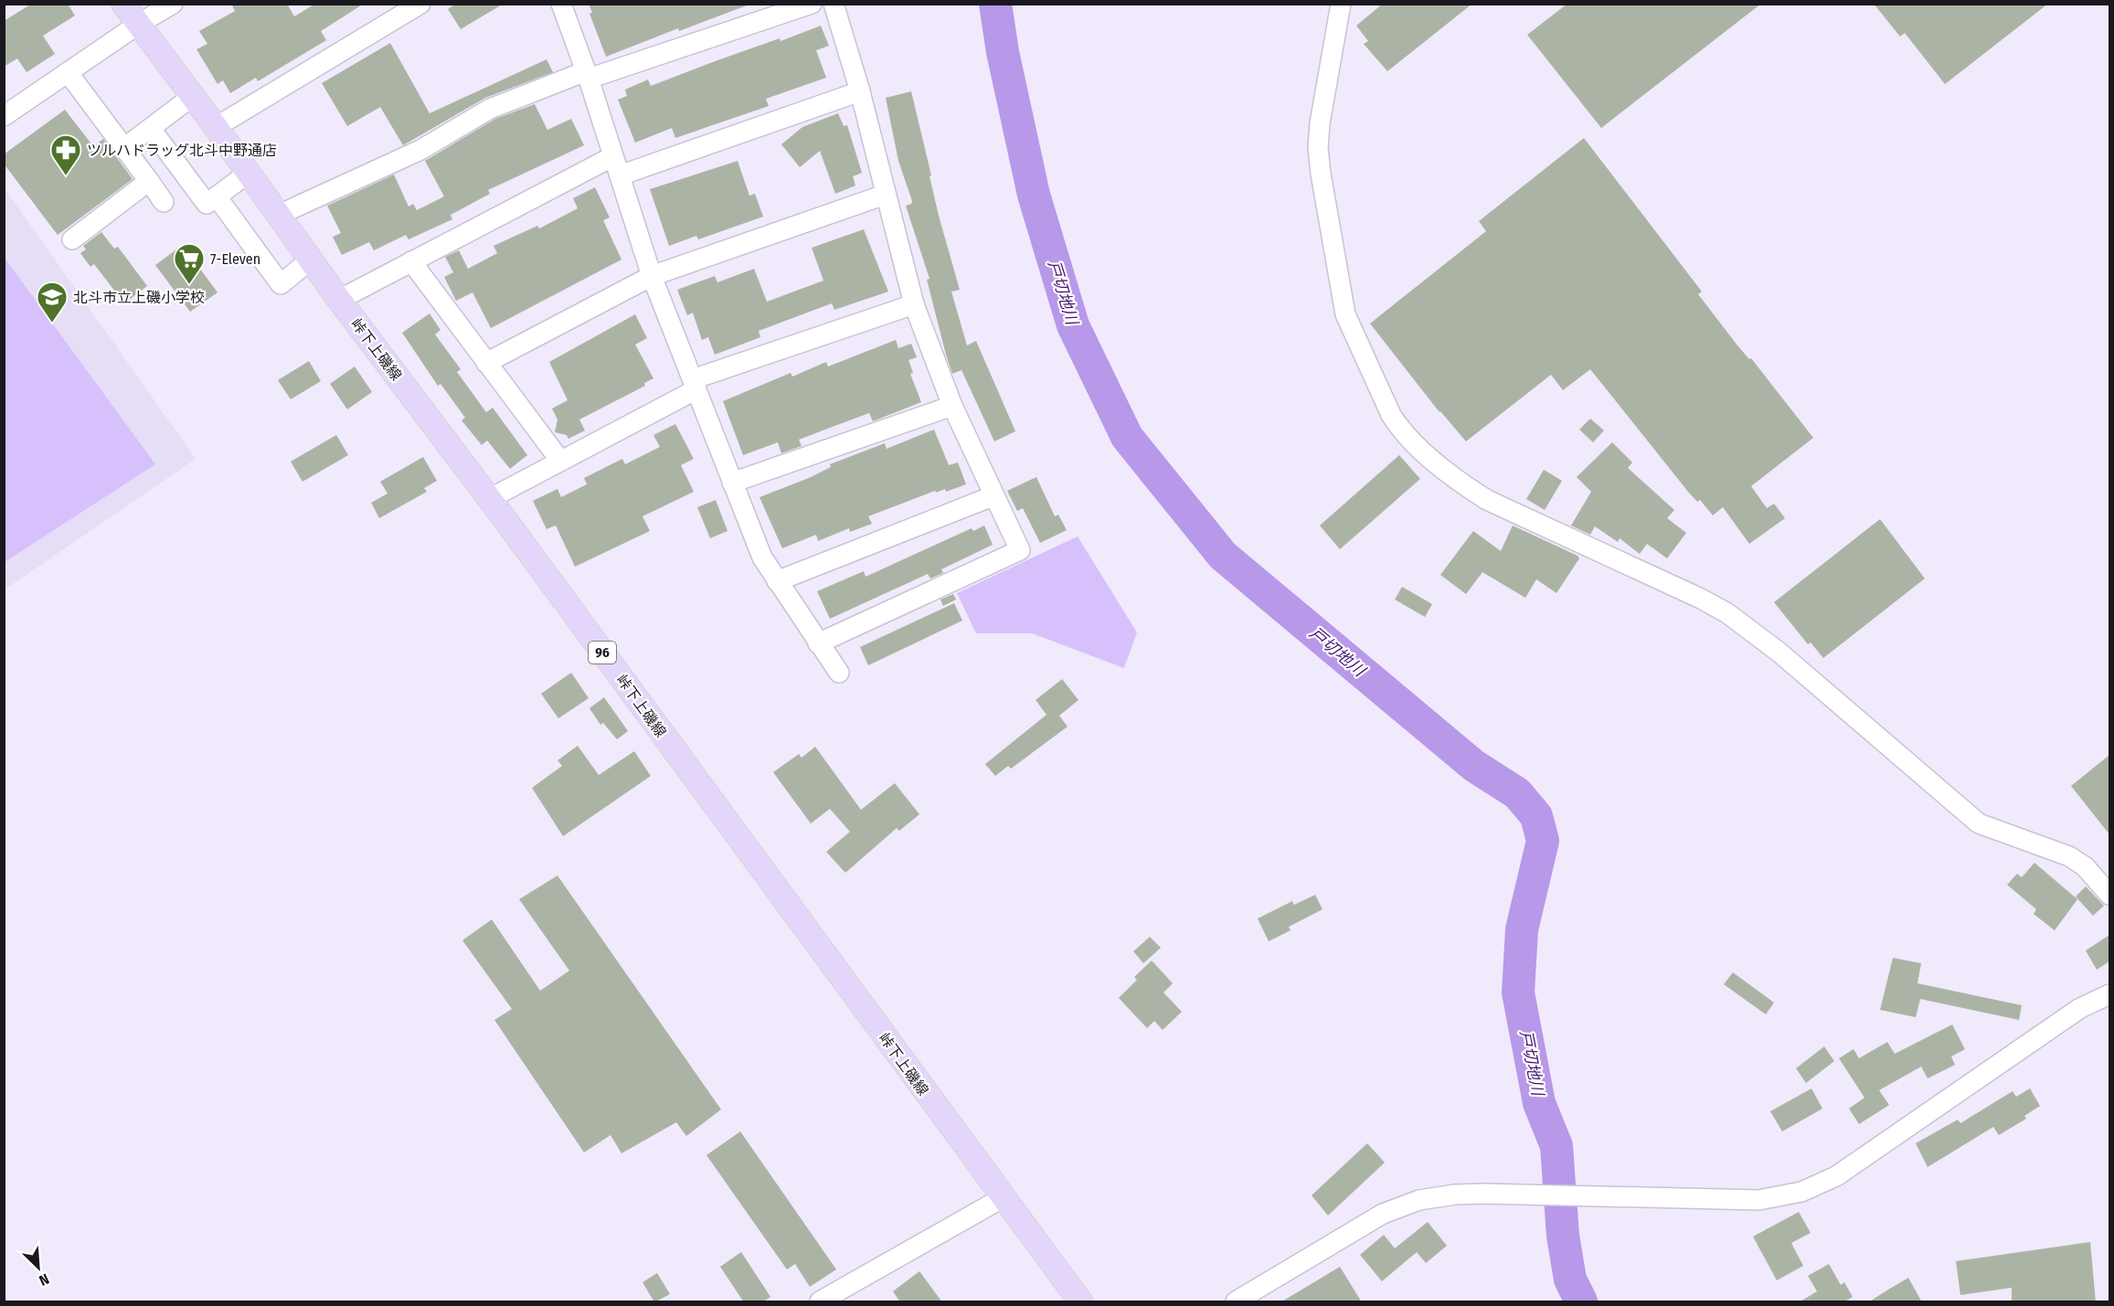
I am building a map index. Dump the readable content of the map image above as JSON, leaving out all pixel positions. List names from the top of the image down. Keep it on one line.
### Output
{"streets":{"main road":["峠下上磯線","96"]},"water":["戸切地川"],"places":{"pharmacy":["ツルハドラッグ北斗中野通店"],"supermarket":["7-Eleven"],"school or university":["北斗市立上磯小学校"]},"north":"bottom right"}
